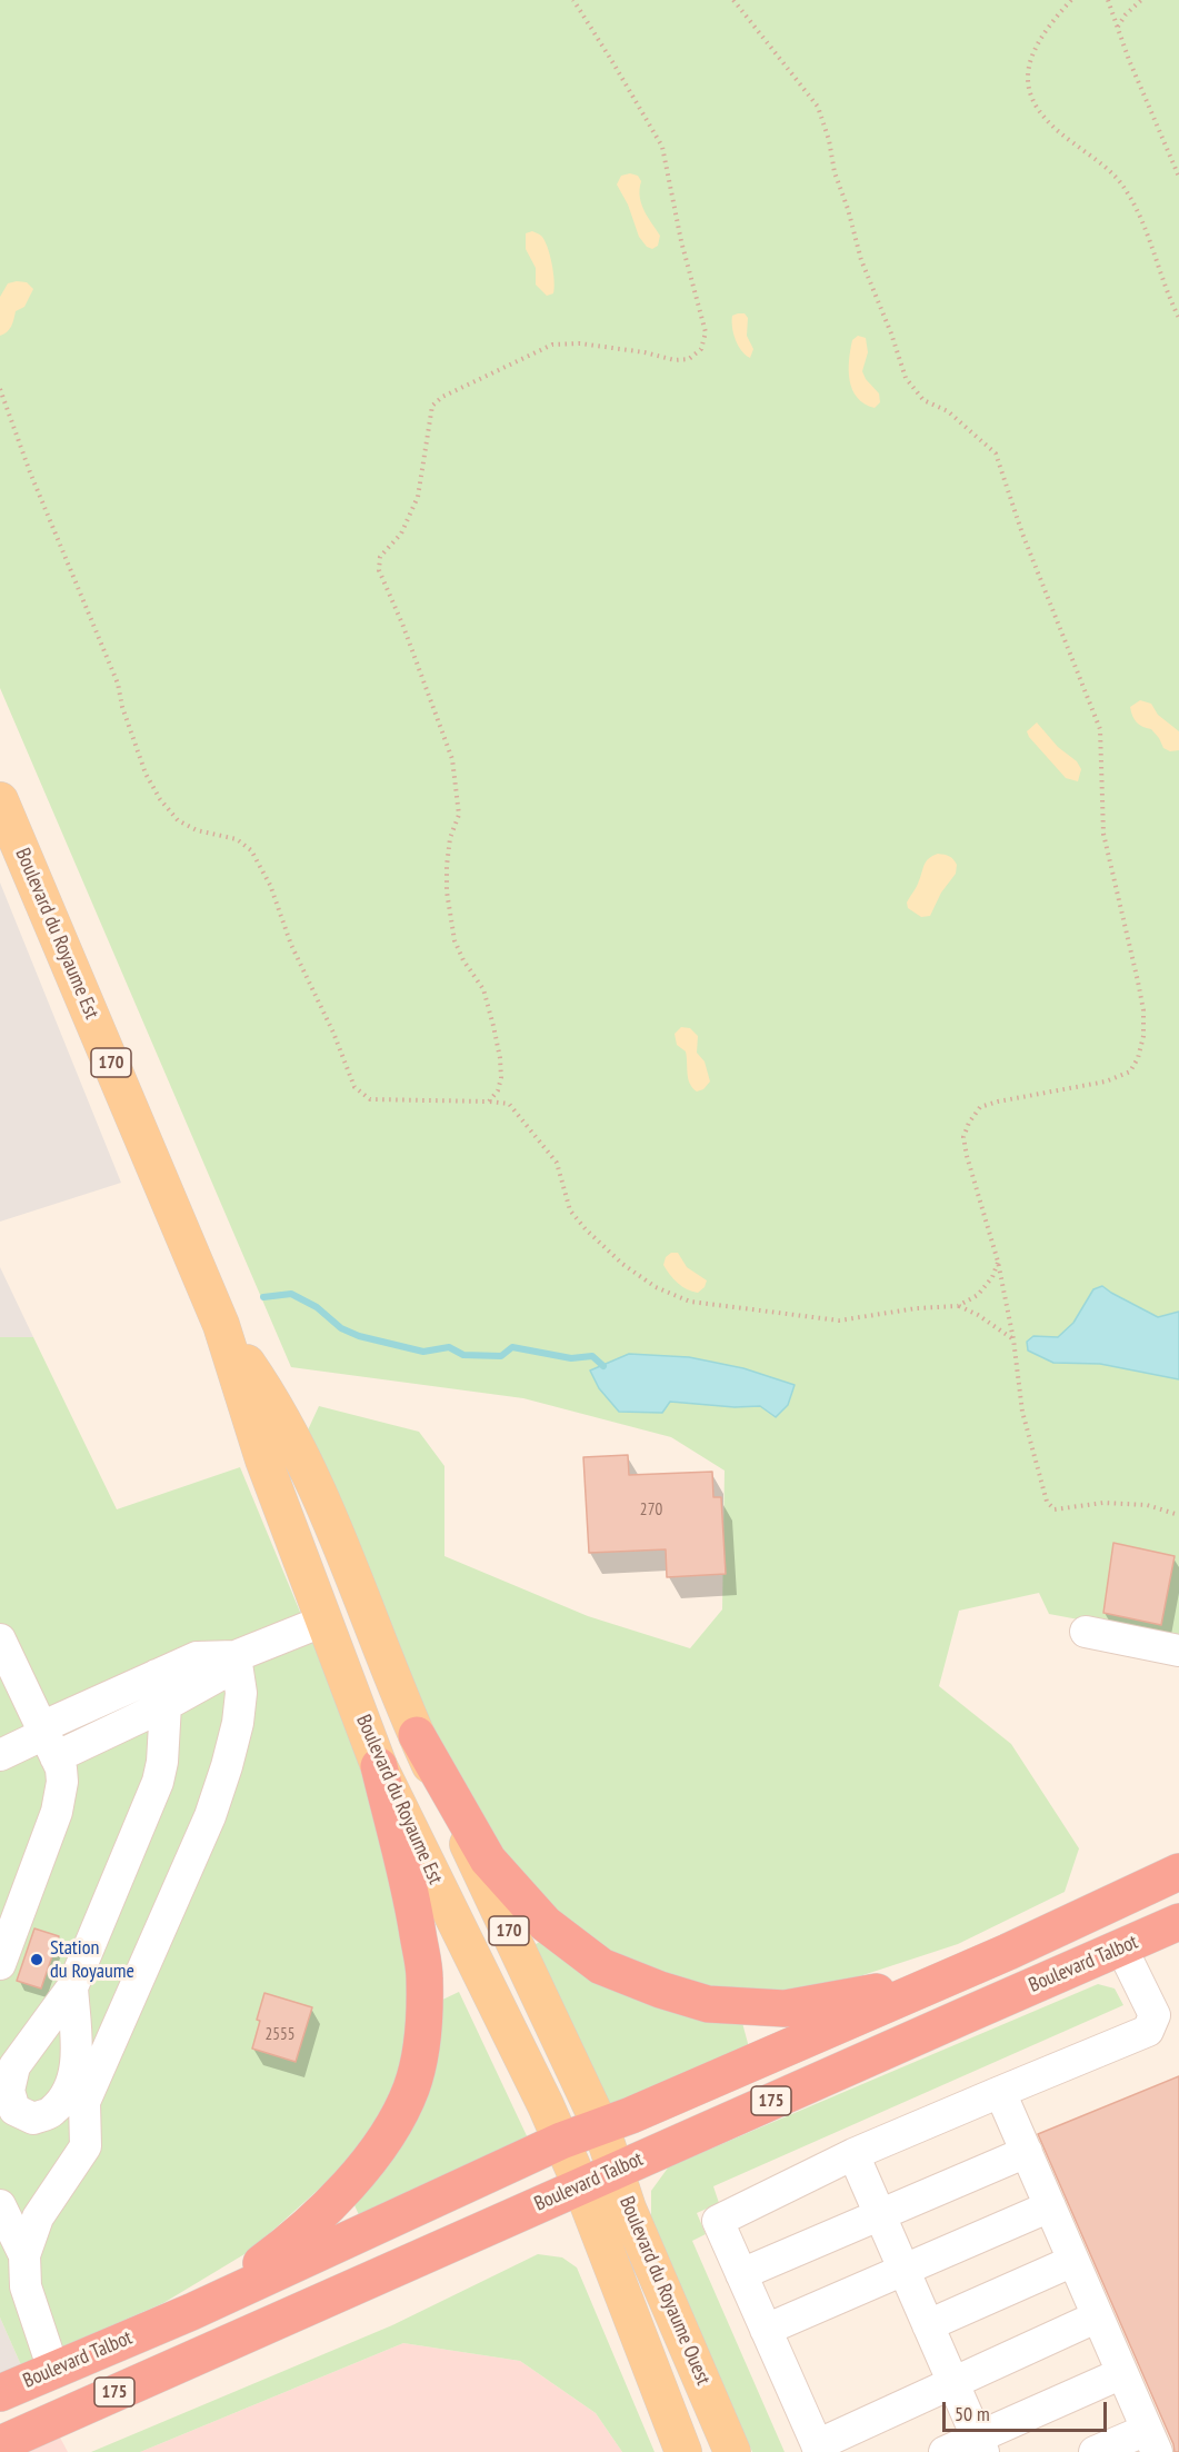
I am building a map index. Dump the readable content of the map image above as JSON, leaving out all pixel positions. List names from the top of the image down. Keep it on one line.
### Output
{"streets":{"highway":["Boulevard Talbot","175"],"main road":["Boulevard du Royaume Est","170","Boulevard du Royaume Ouest"]},"crossings":[["Boulevard du Royaume Est","Boulevard Talbot"],["Boulevard du Royaume Est","Boulevard du Royaume Ouest"],["Boulevard Talbot","Boulevard du Royaume Ouest"]],"places":["Station du Royaume"],"house_numbers":["270","2555"],"scale_bar":"50 m"}
